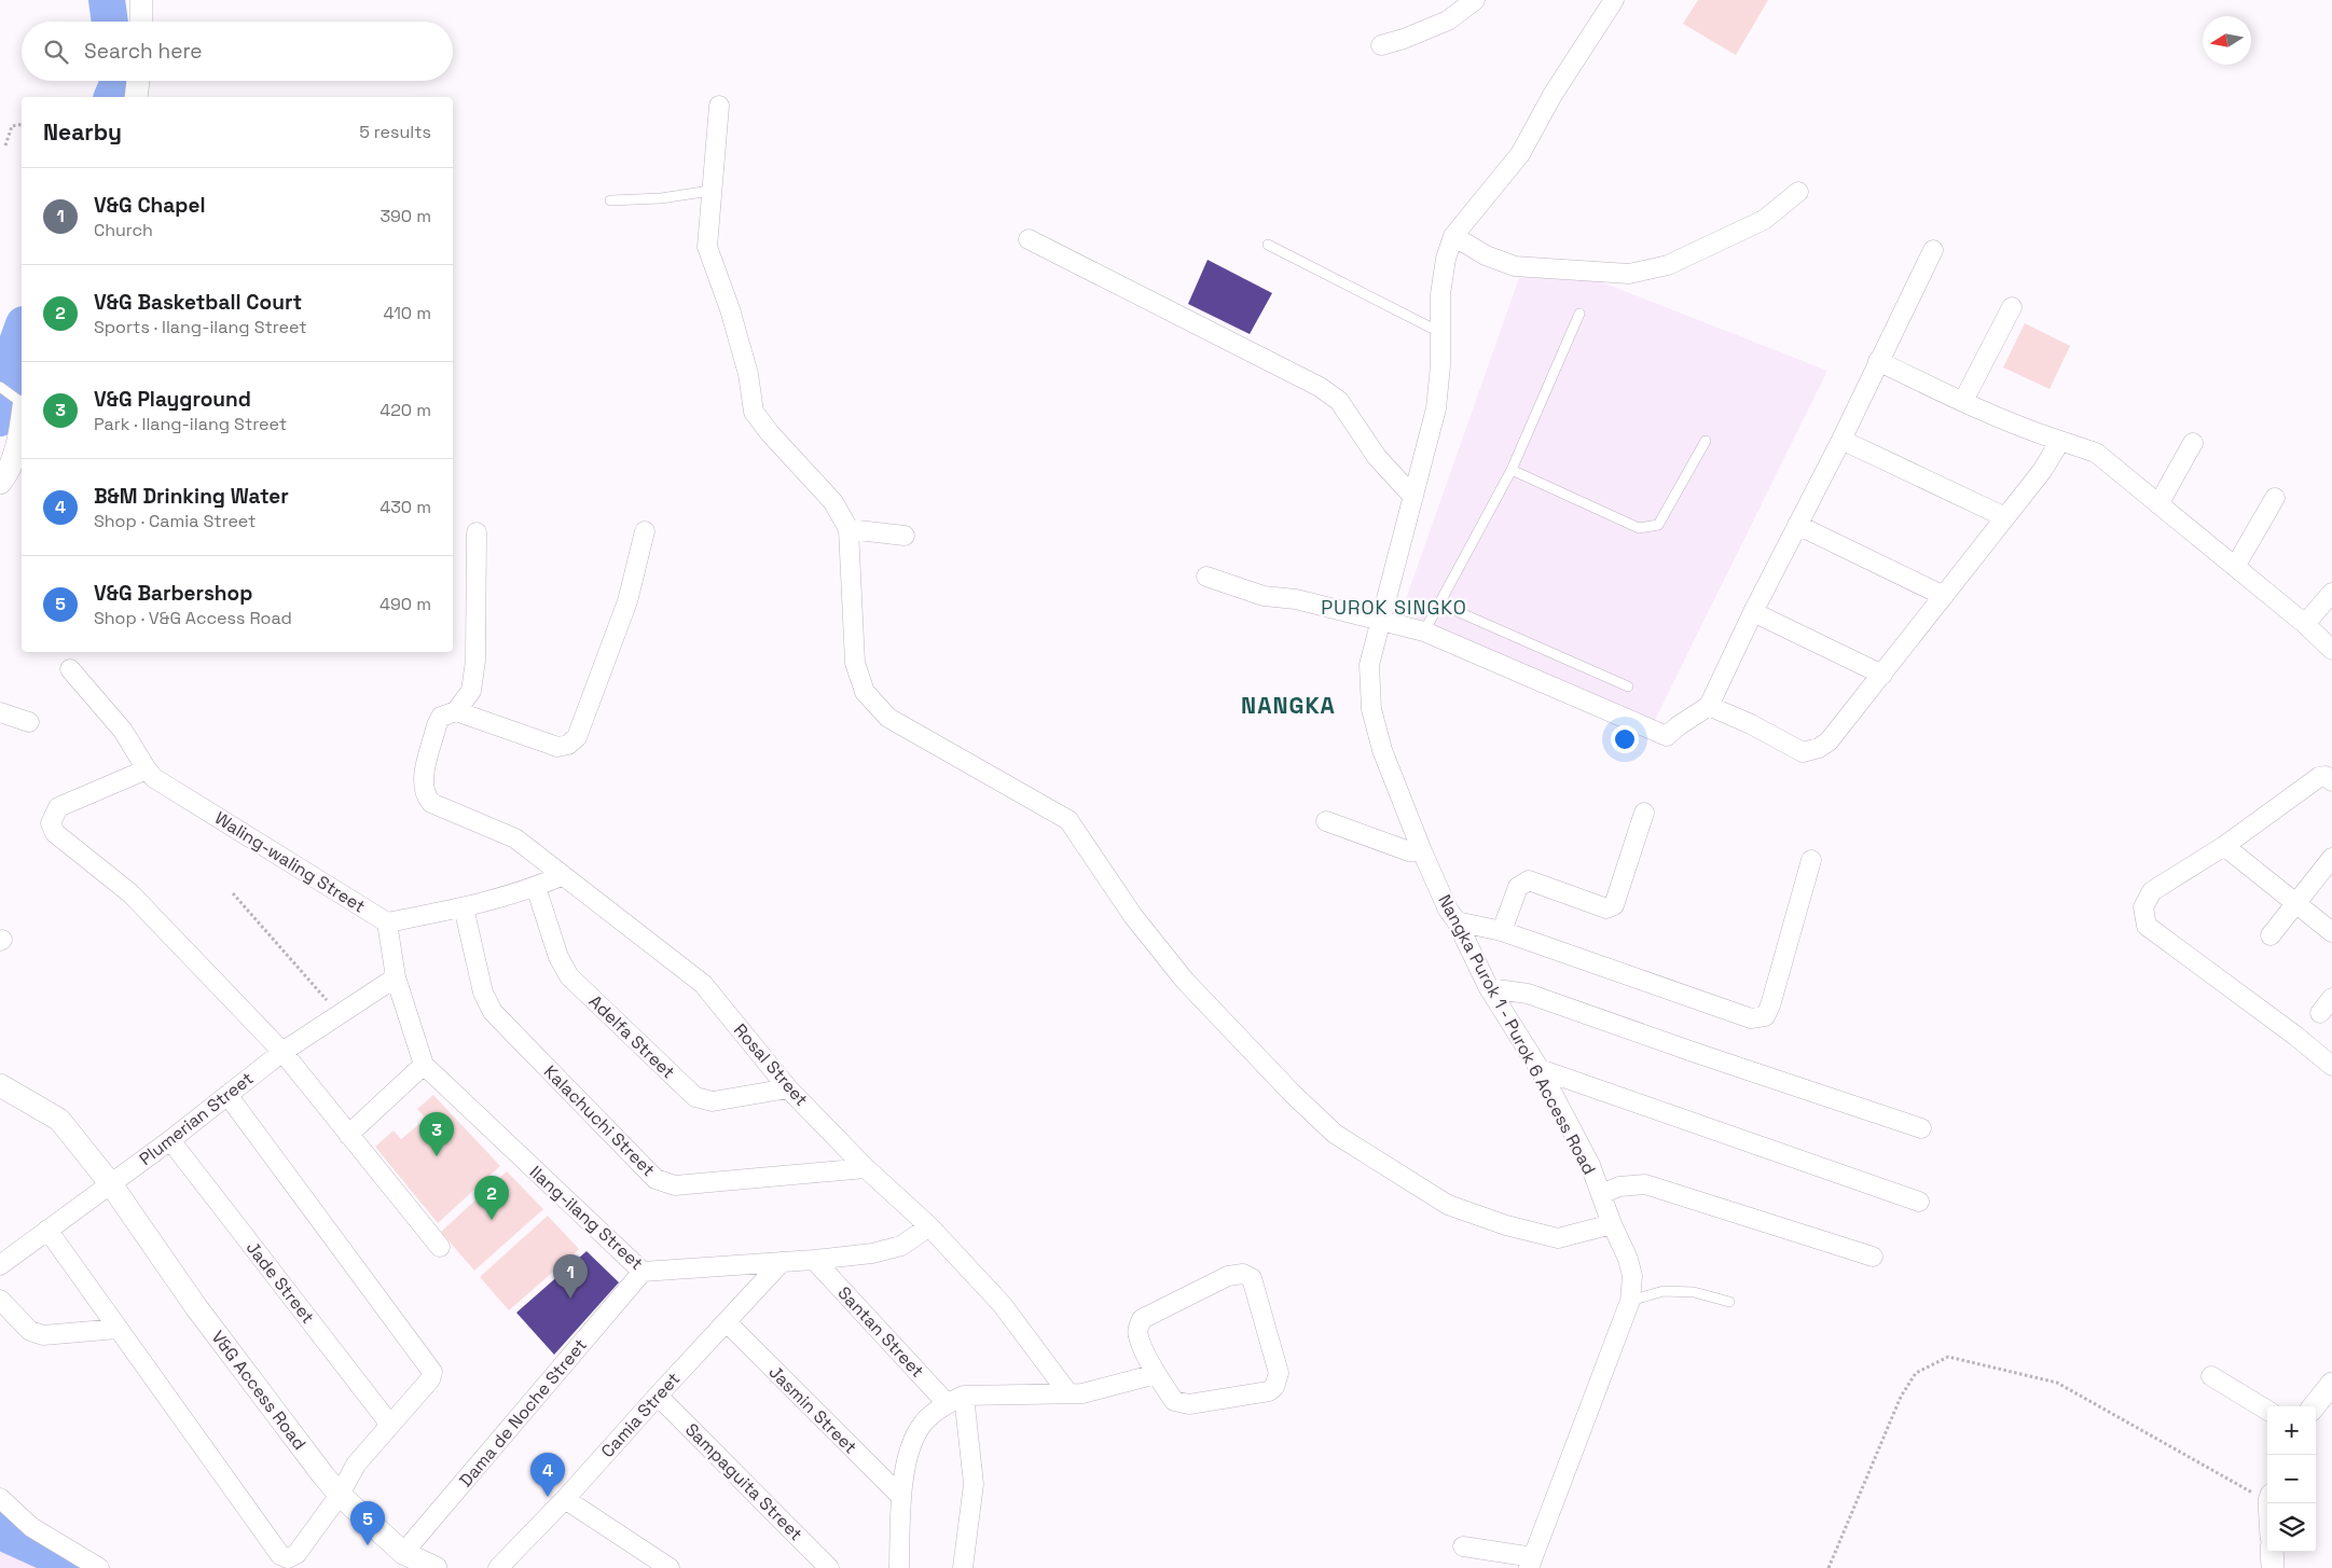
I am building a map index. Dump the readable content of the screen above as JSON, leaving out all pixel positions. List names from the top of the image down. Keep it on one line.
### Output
{"streets":{"street":["Waling-waling Street","Nangka Purok 1 - Purok 6 Access Road","Adelfa Street","Rosal Street","Plumerian Street","Kalachuchi Street","Ilang-ilang Street","Jade Street","Santan Street","V&G Access Road","Jasmin Street","Dama de Noche Street","Camia Street","Sampaguita Street"]},"crossings":[["Waling-waling Street","Ilang-ilang Street"],["Adelfa Street","Rosal Street"],["Rosal Street","Kalachuchi Street"],["Rosal Street","Ilang-ilang Street"],["Plumerian Street","Ilang-ilang Street"],["Plumerian Street","Jade Street"],["Plumerian Street","V&G Access Road"],["Ilang-ilang Street","Santan Street"],["Ilang-ilang Street","Dama de Noche Street"],["Ilang-ilang Street","Camia Street"],["V&G Access Road","Dama de Noche Street"],["Jasmin Street","Camia Street"],["Camia Street","Sampaguita Street"]],"districts":["PUROK SINGKO","NANGKA"],"north":"left","page":{"search":"Search here","heading":["Nearby","5 results"],"list":[{"mark":"1","name":"V&G Chapel","note":"Church","value":"390 m"},{"mark":"2","name":"V&G Basketball Court","note":"Sports · Ilang-ilang Street","value":"410 m"},{"mark":"3","name":"V&G Playground","note":"Park · Ilang-ilang Street","value":"420 m"},{"mark":"4","name":"B&M Drinking Water","note":"Shop · Camia Street","value":"430 m"},{"mark":"5","name":"V&G Barbershop","note":"Shop · V&G Access Road","value":"490 m"}],"pins":["3","2","1","4","5"],"map_buttons":["+","−"]}}
